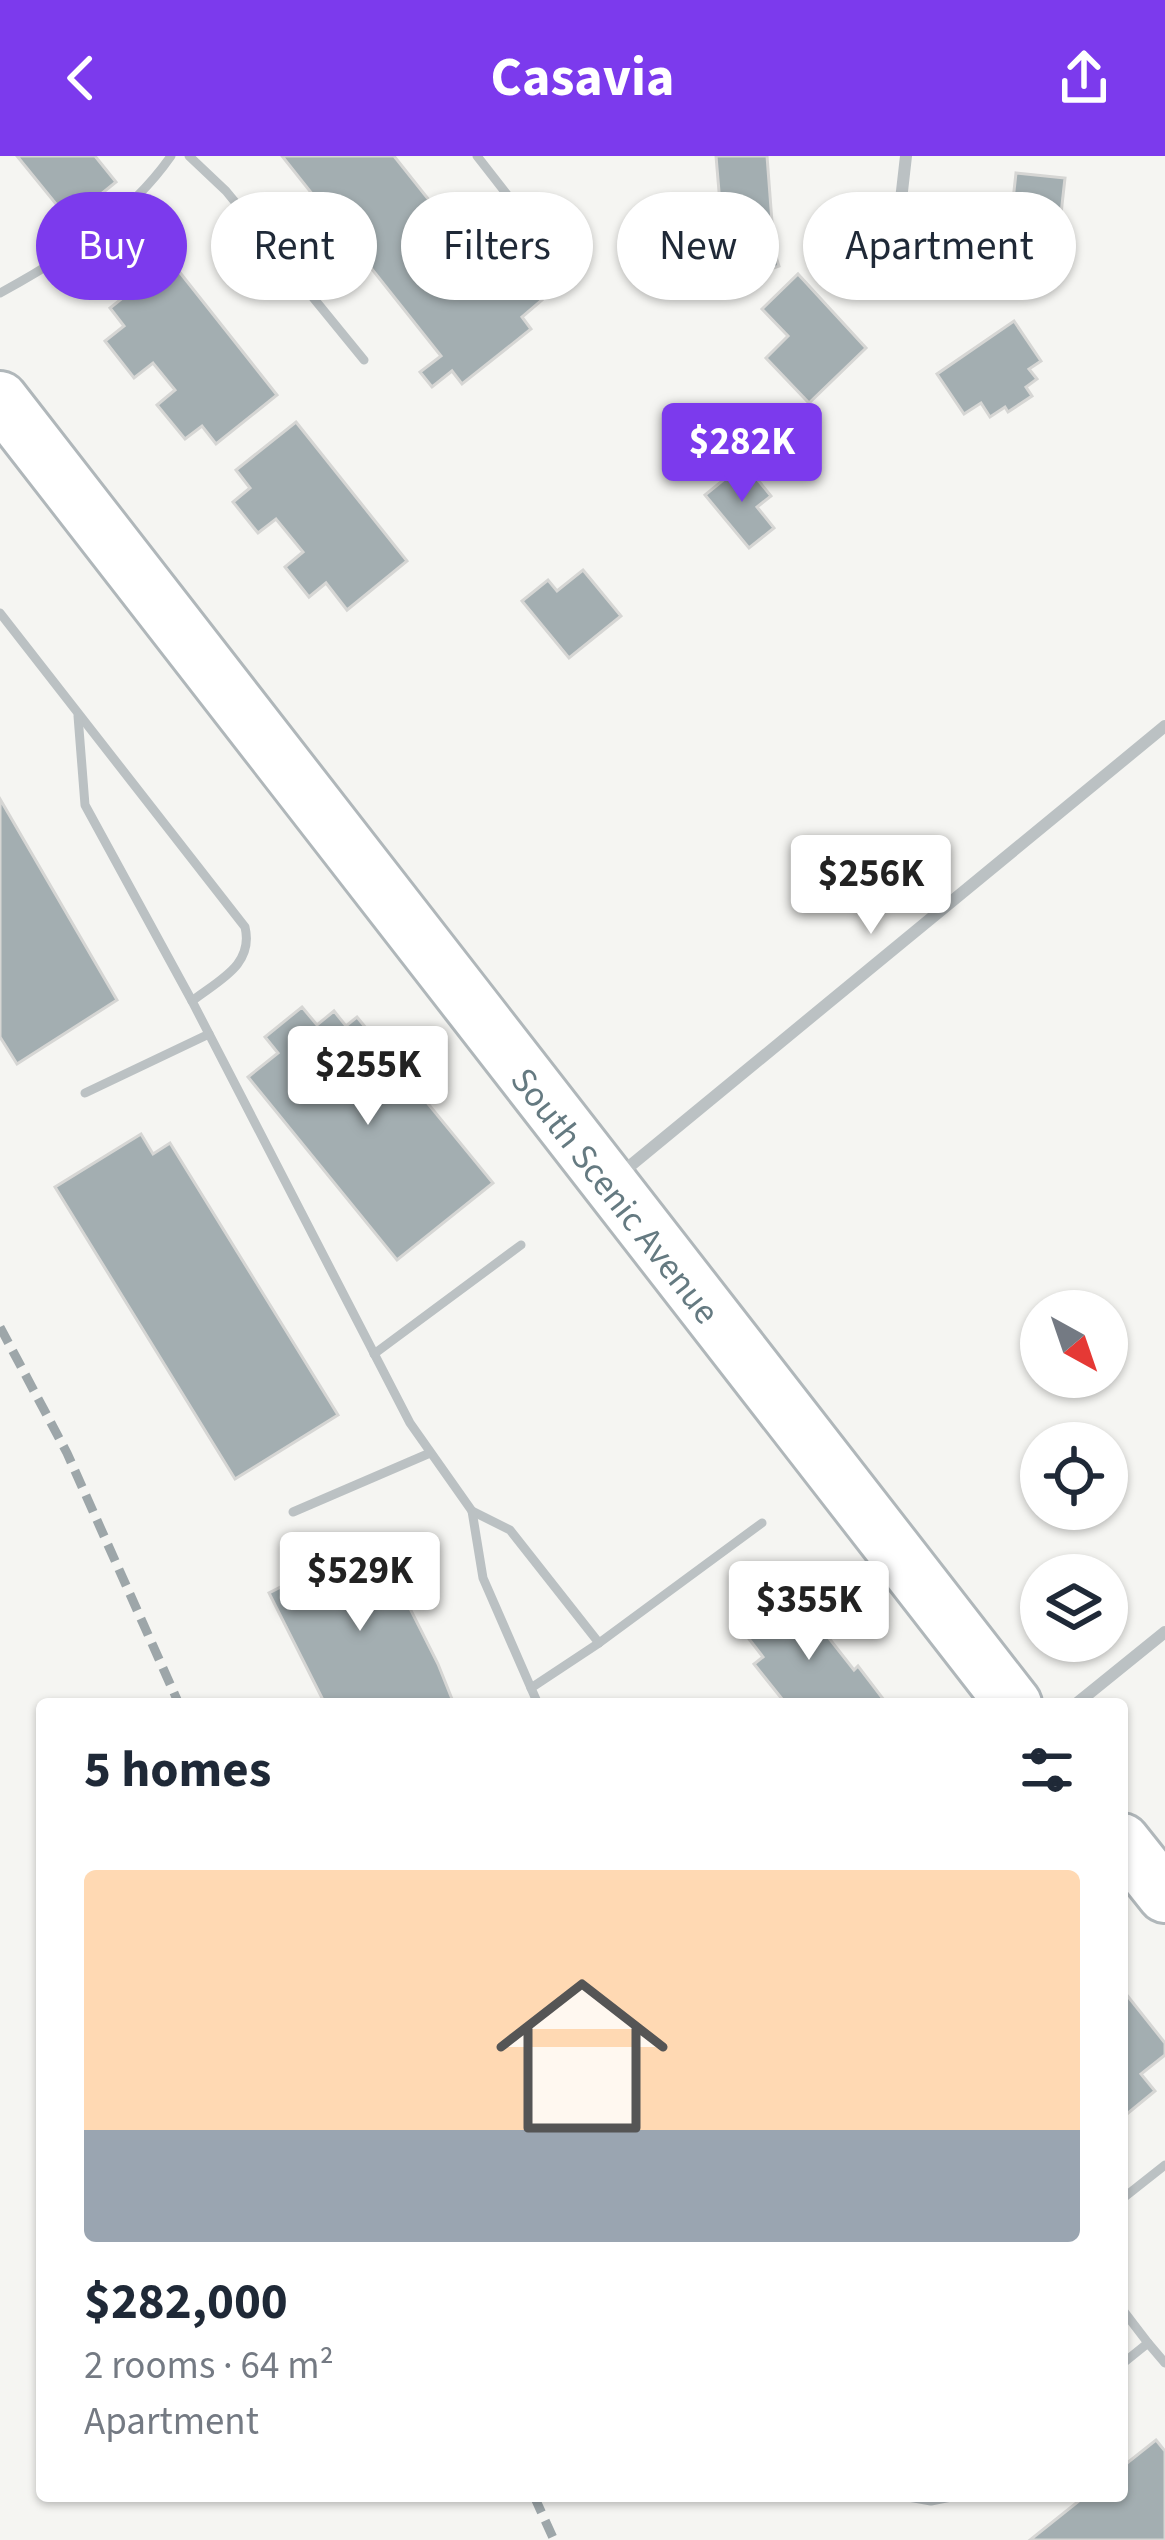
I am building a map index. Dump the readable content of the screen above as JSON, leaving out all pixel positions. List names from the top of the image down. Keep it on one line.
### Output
{"streets":{"main road":["South Scenic Avenue"]},"north":"bottom right","page":{"header":"Casavia","chip":["Buy","Rent","Filters","New","Apartment"],"price":["$282K","$256K","$255K","$529K","$355K"],"heading":"5 homes","list":[{"name":"$282,000","note":"2 rooms · 64 m² · Apartment"}]}}
